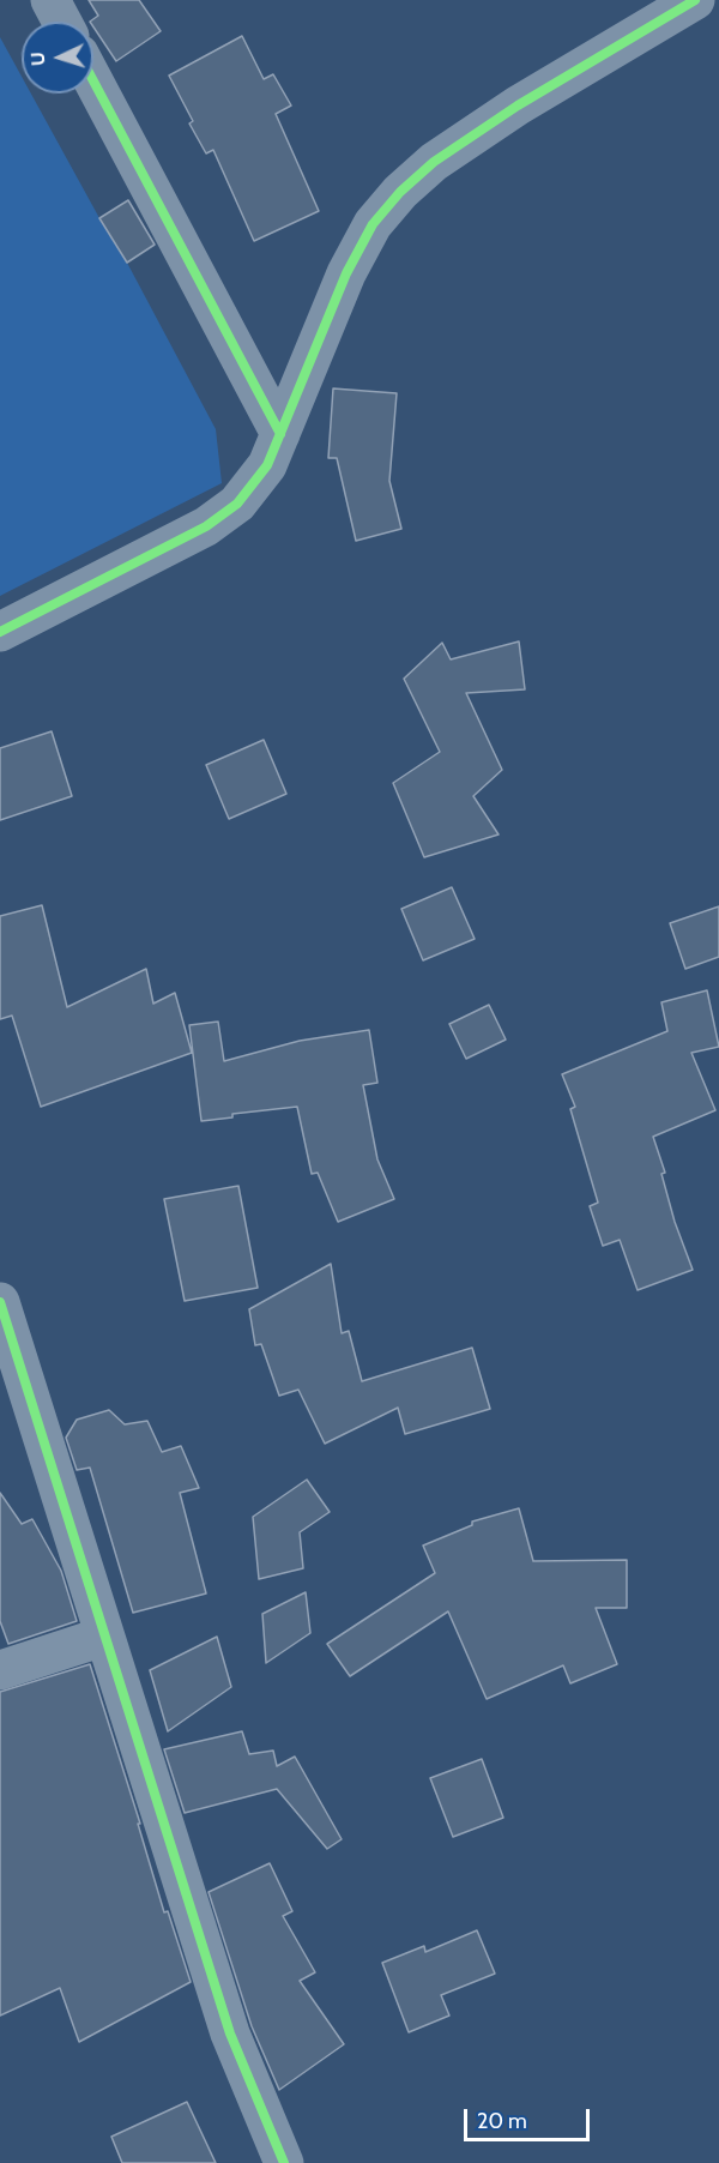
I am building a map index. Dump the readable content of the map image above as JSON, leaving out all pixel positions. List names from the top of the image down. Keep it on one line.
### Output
{"scale_bar":"20 m","north":"left"}
